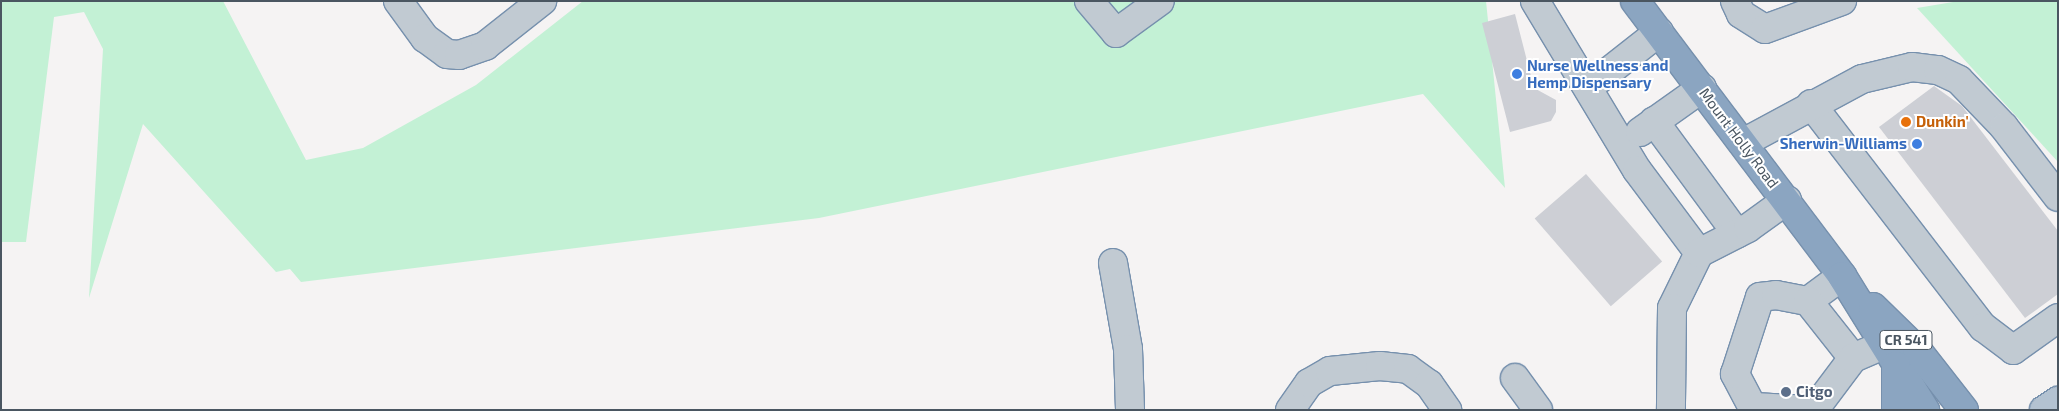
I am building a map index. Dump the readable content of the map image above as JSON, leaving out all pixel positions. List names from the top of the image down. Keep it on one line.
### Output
{"streets":{"highway":["Mount Holly Road","CR 541"]},"places":["Nurse Wellness and Hemp Dispensary","Dunkin'","Sherwin-Williams","Citgo"]}
